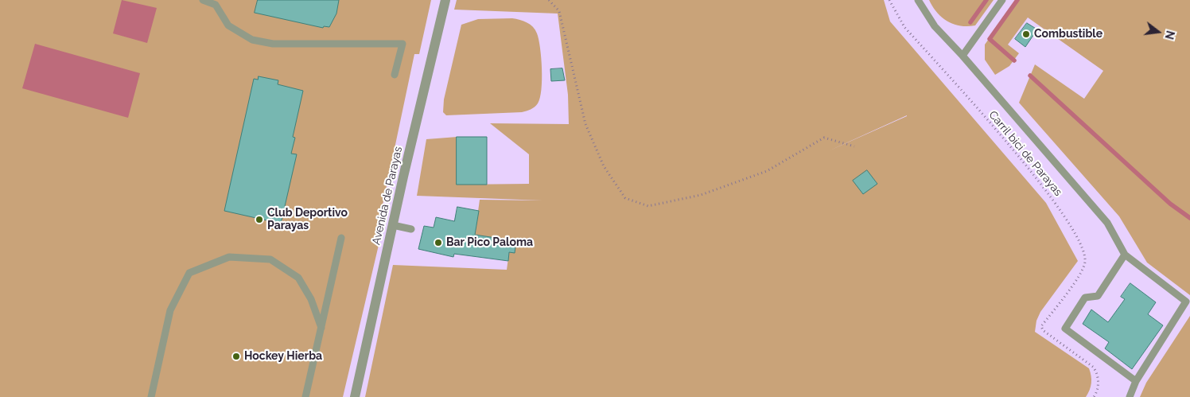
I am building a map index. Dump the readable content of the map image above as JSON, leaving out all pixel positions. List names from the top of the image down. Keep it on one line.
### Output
{"streets":{"street":["Avenida de Parayas"],"path":["Carril bici de Parayas"]},"places":["Combustible","Club Deportivo Parayas","Bar Pico Paloma","Hockey Hierba"],"north":"right"}
